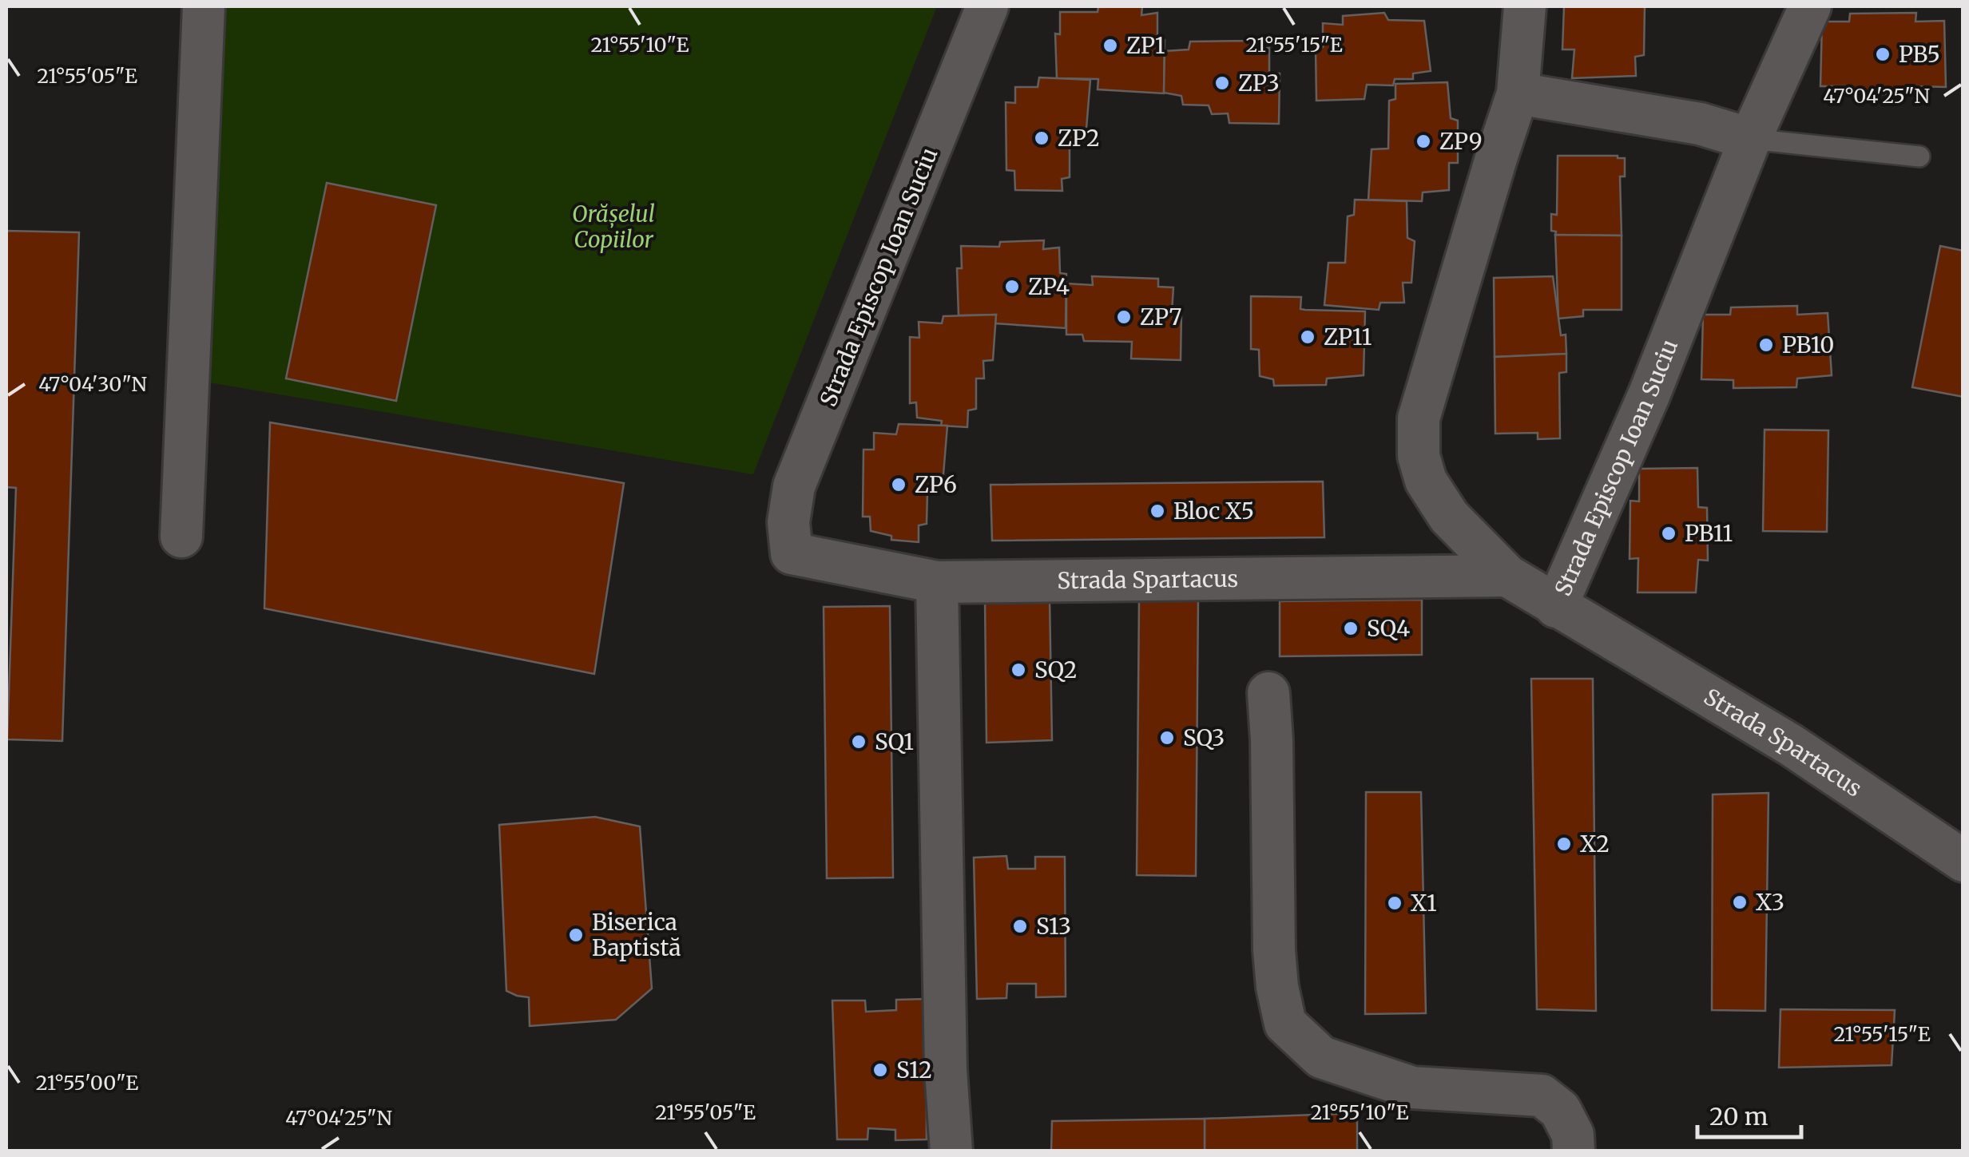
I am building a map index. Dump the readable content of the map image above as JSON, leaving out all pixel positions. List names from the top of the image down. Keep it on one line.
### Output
{"streets":{"street":["Strada Episcop Ioan Suciu","Strada Spartacus"]},"crossings":[["Strada Episcop Ioan Suciu","Strada Spartacus"]],"parks":["Orășelul Copiilor"],"places":["ZP1","PB5","ZP3","ZP2","ZP9","ZP4","ZP7","ZP11","PB10","ZP6","Bloc X5","PB11","SQ4","SQ2","SQ3","SQ1","X2","X3","X1","S13","Biserica Baptistă","S12"],"scale_bar":"20 m","coordinates":["21°55'10\"E","21°55'15\"E","21°55'05\"E","47°04'25\"N","47°04'30\"N","21°55'00\"E"]}
